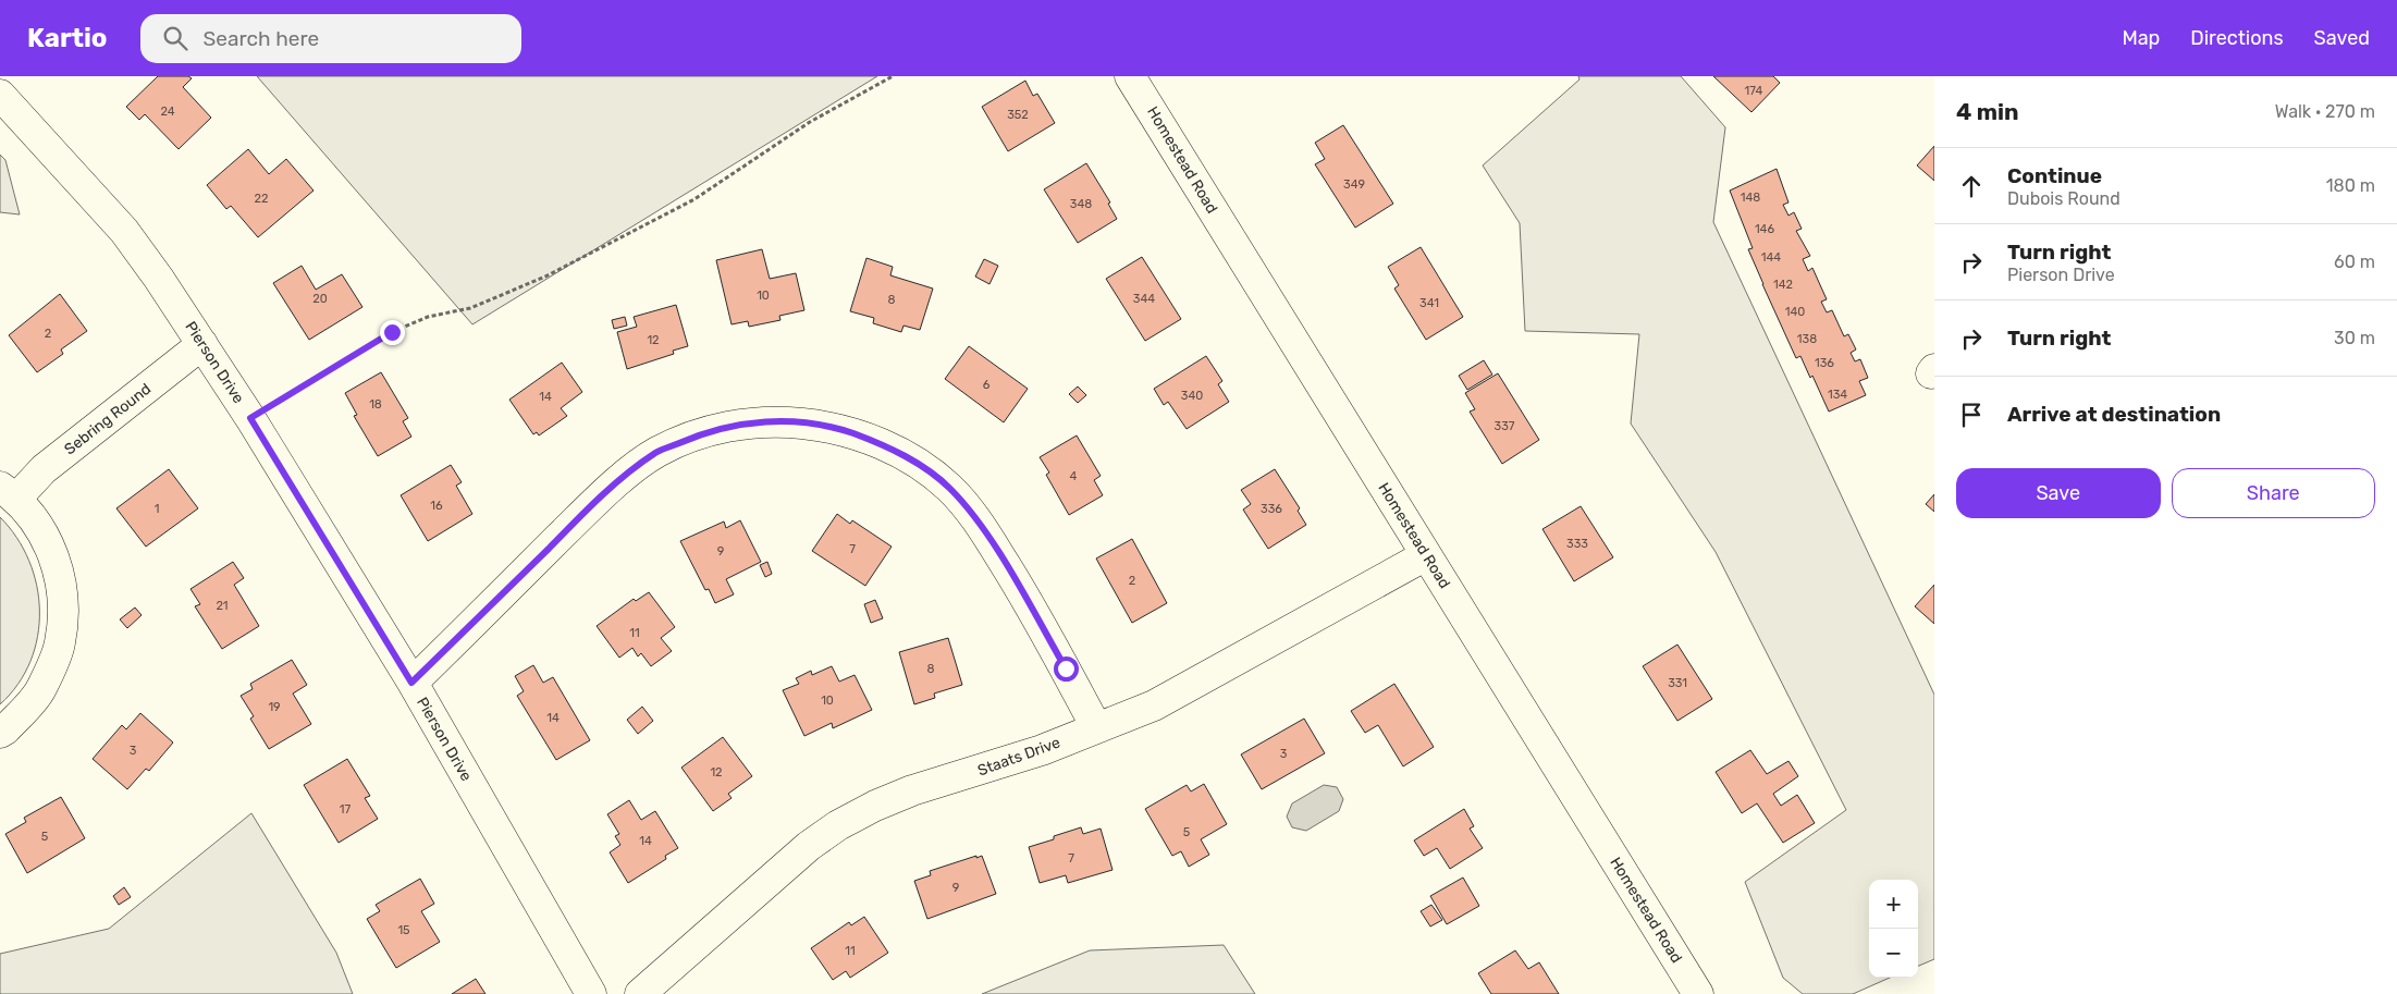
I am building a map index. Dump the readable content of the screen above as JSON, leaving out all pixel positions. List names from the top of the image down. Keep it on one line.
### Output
{"streets":{"street":["Homestead Road","Pierson Drive","Sebring Round","Staats Drive"]},"crossings":[["Homestead Road","Staats Drive"],["Pierson Drive","Sebring Round"]],"house_numbers":["174","24","352","349","148","22","348","146","144","142","10","20","344","8","341","140","2","138","12","136","6","134","340","14","18","337","4","16","1","336","333","7","9","2","21","11","8","331","10","19","14","3","3","12","17","5","5","14","7","9","15","11"],"page":{"header":"Kartio","search":"Search here","nav":["Map","Directions","Saved"],"heading":["4 min","Walk · 270 m"],"list":[["Continue","Dubois Round","180 m"],["Turn right","Pierson Drive","60 m"],["Turn right","30 m"],"Arrive at destination"],"buttons":["Save","Share"],"map_buttons":["+","−"]}}
